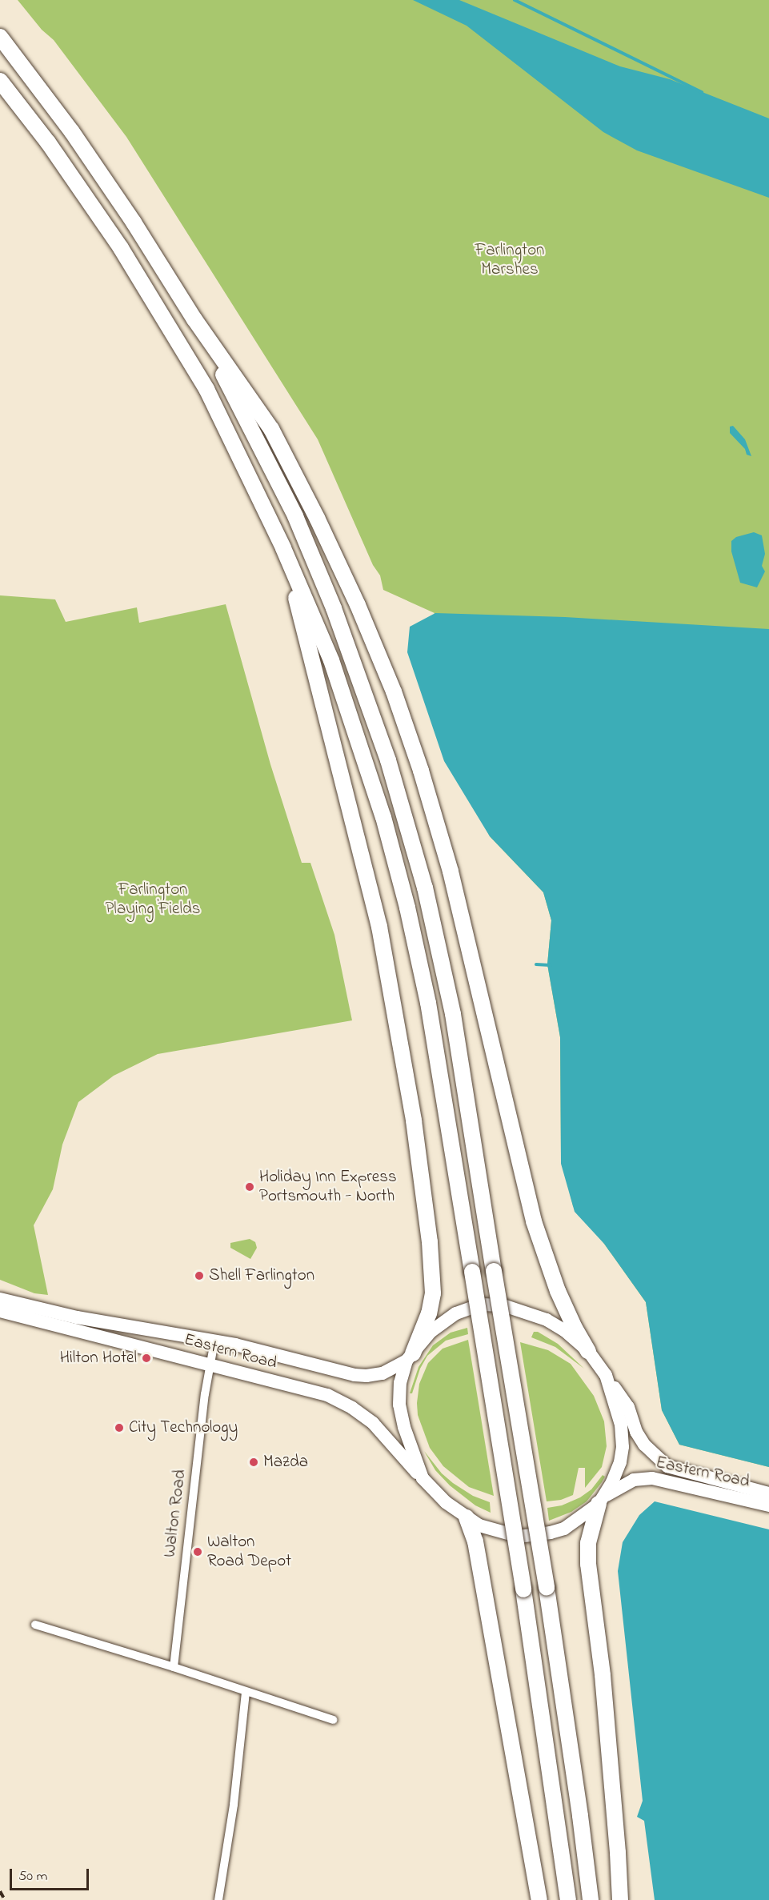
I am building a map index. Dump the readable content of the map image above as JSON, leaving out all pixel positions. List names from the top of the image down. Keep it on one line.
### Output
{"streets":{"main road":["Eastern Road"],"street":["Walton Road"]},"crossings":[["Eastern Road","Walton Road"]],"parks":["Farlington Marshes","Farlington Playing Fields"],"places":["Holiday Inn Express Portsmouth - North","Shell Farlington","Hilton Hotel","City Technology","Mazda","Walton Road Depot"],"scale_bar":"50 m"}
